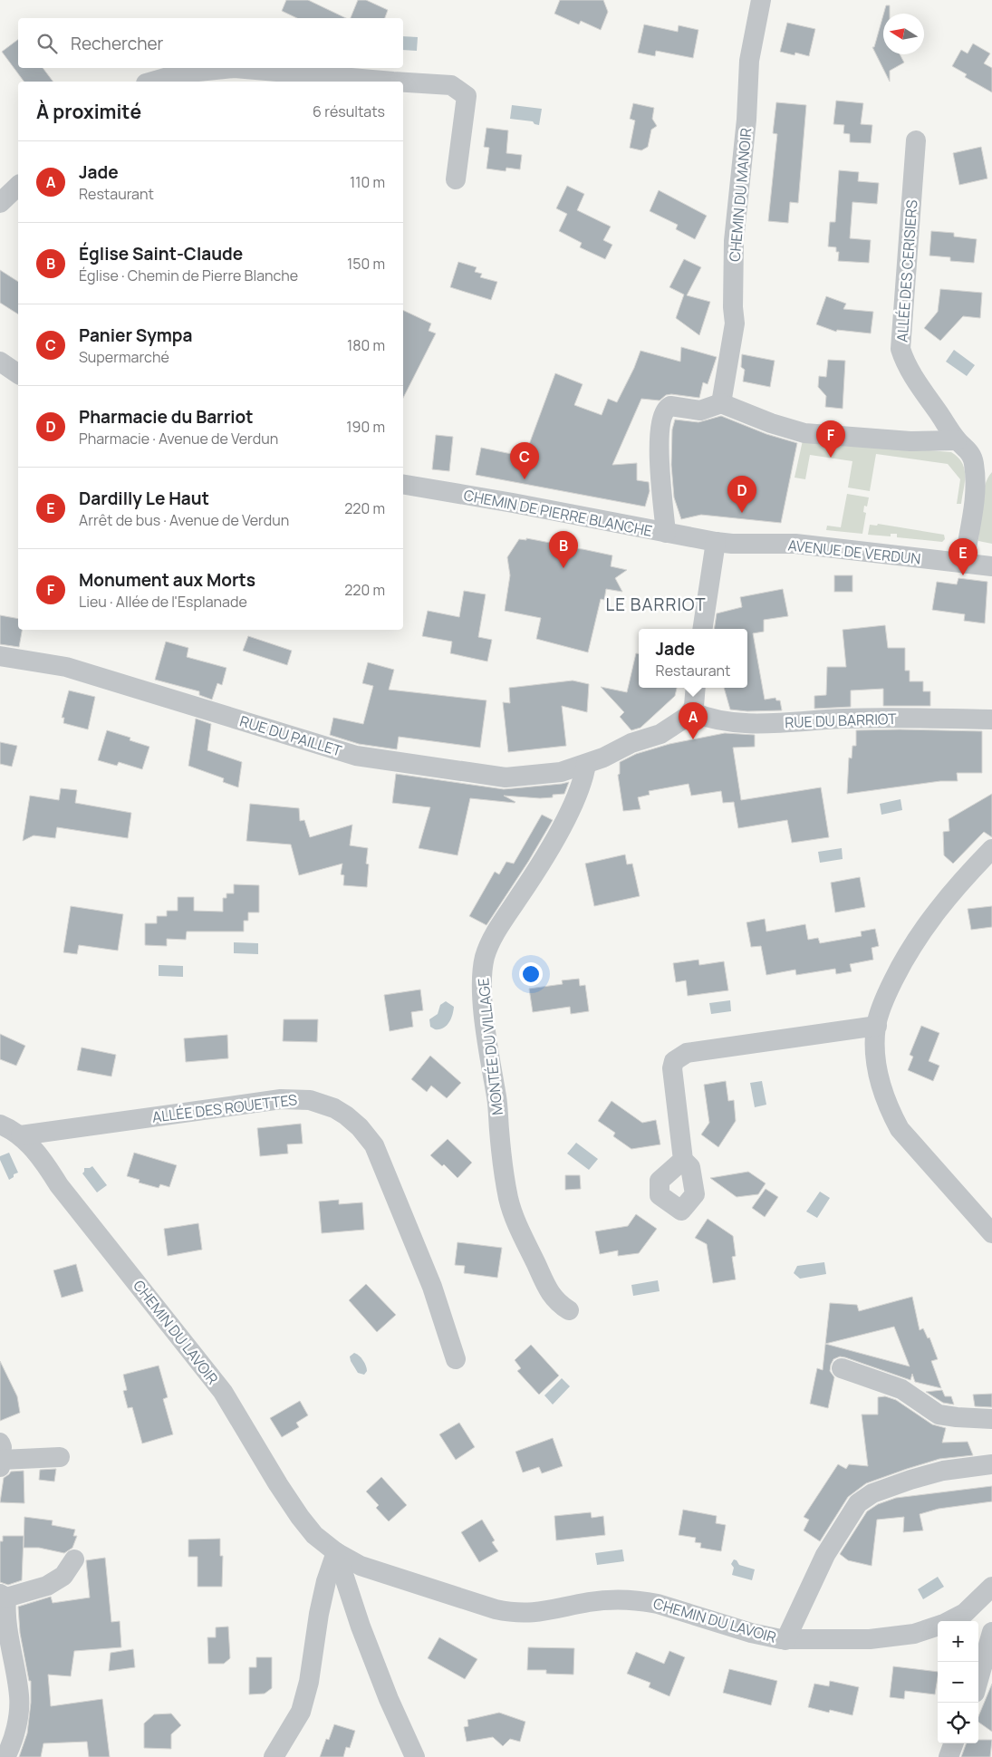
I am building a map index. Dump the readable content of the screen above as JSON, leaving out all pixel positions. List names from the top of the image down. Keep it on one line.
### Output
{"streets":{"street":["CHEMIN DU MANOIR","ALLÉE DES CERISIERS","CHEMIN DE PIERRE BLANCHE","AVENUE DE VERDUN","RUE DU BARRIOT","RUE DU PAILLET","MONTÉE DU VILLAGE","ALLÉE DES ROUETTES","CHEMIN DU LAVOIR"]},"crossings":[["ALLÉE DES CERISIERS","AVENUE DE VERDUN"],["CHEMIN DE PIERRE BLANCHE","AVENUE DE VERDUN"],["RUE DU BARRIOT","RUE DU PAILLET"],["RUE DU PAILLET","MONTÉE DU VILLAGE"],["ALLÉE DES ROUETTES","CHEMIN DU LAVOIR"]],"districts":["LE BARRIOT"],"north":"left","page":{"search":"Rechercher","heading":["À proximité","6 résultats"],"list":[{"mark":"A","name":"Jade","note":"Restaurant","value":"110 m"},{"mark":"B","name":"Église Saint-Claude","note":"Église · Chemin de Pierre Blanche","value":"150 m"},{"mark":"C","name":"Panier Sympa","note":"Supermarché","value":"180 m"},{"mark":"D","name":"Pharmacie du Barriot","note":"Pharmacie · Avenue de Verdun","value":"190 m"},{"mark":"E","name":"Dardilly Le Haut","note":"Arrêt de bus · Avenue de Verdun","value":"220 m"},{"mark":"F","name":"Monument aux Morts","note":"Lieu · Allée de l'Esplanade","value":"220 m"}],"pins":["F","C","D","B","E","A"],"popup":["Jade","Restaurant"],"map_buttons":["+","−"]}}
